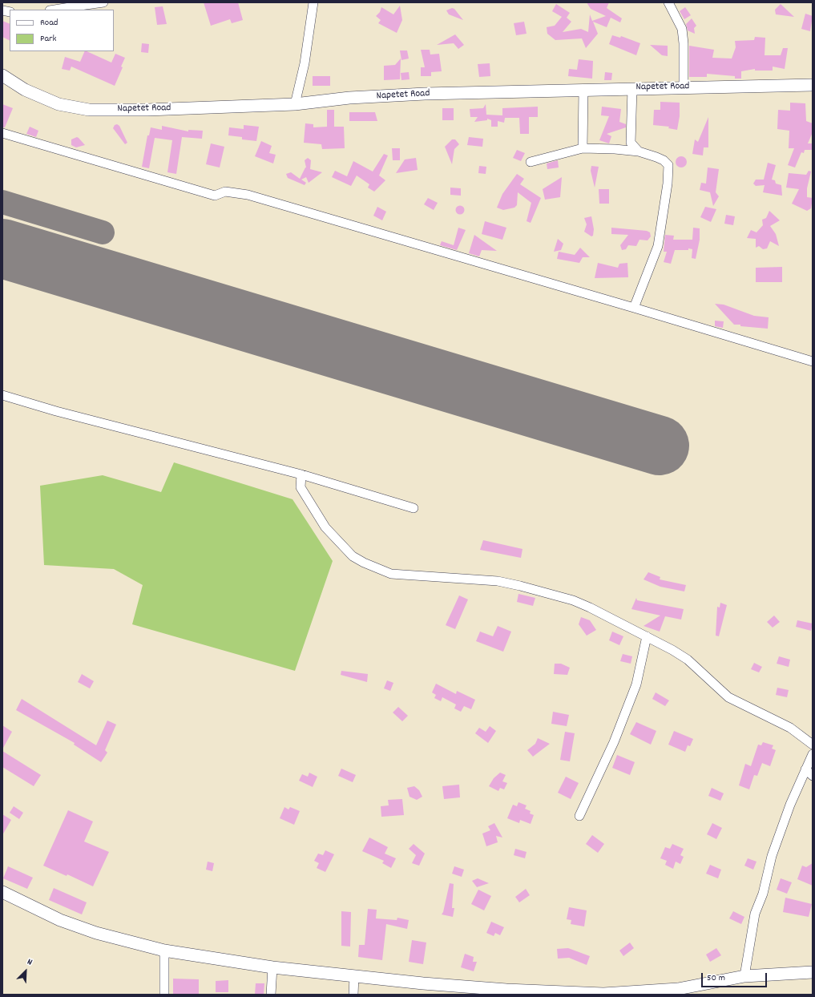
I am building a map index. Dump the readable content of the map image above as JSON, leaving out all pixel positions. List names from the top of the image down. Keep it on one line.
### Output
{"streets":{"street":["Napetet Road"]},"legend":["Road","Park"],"scale_bar":"50 m","north":"top right"}
